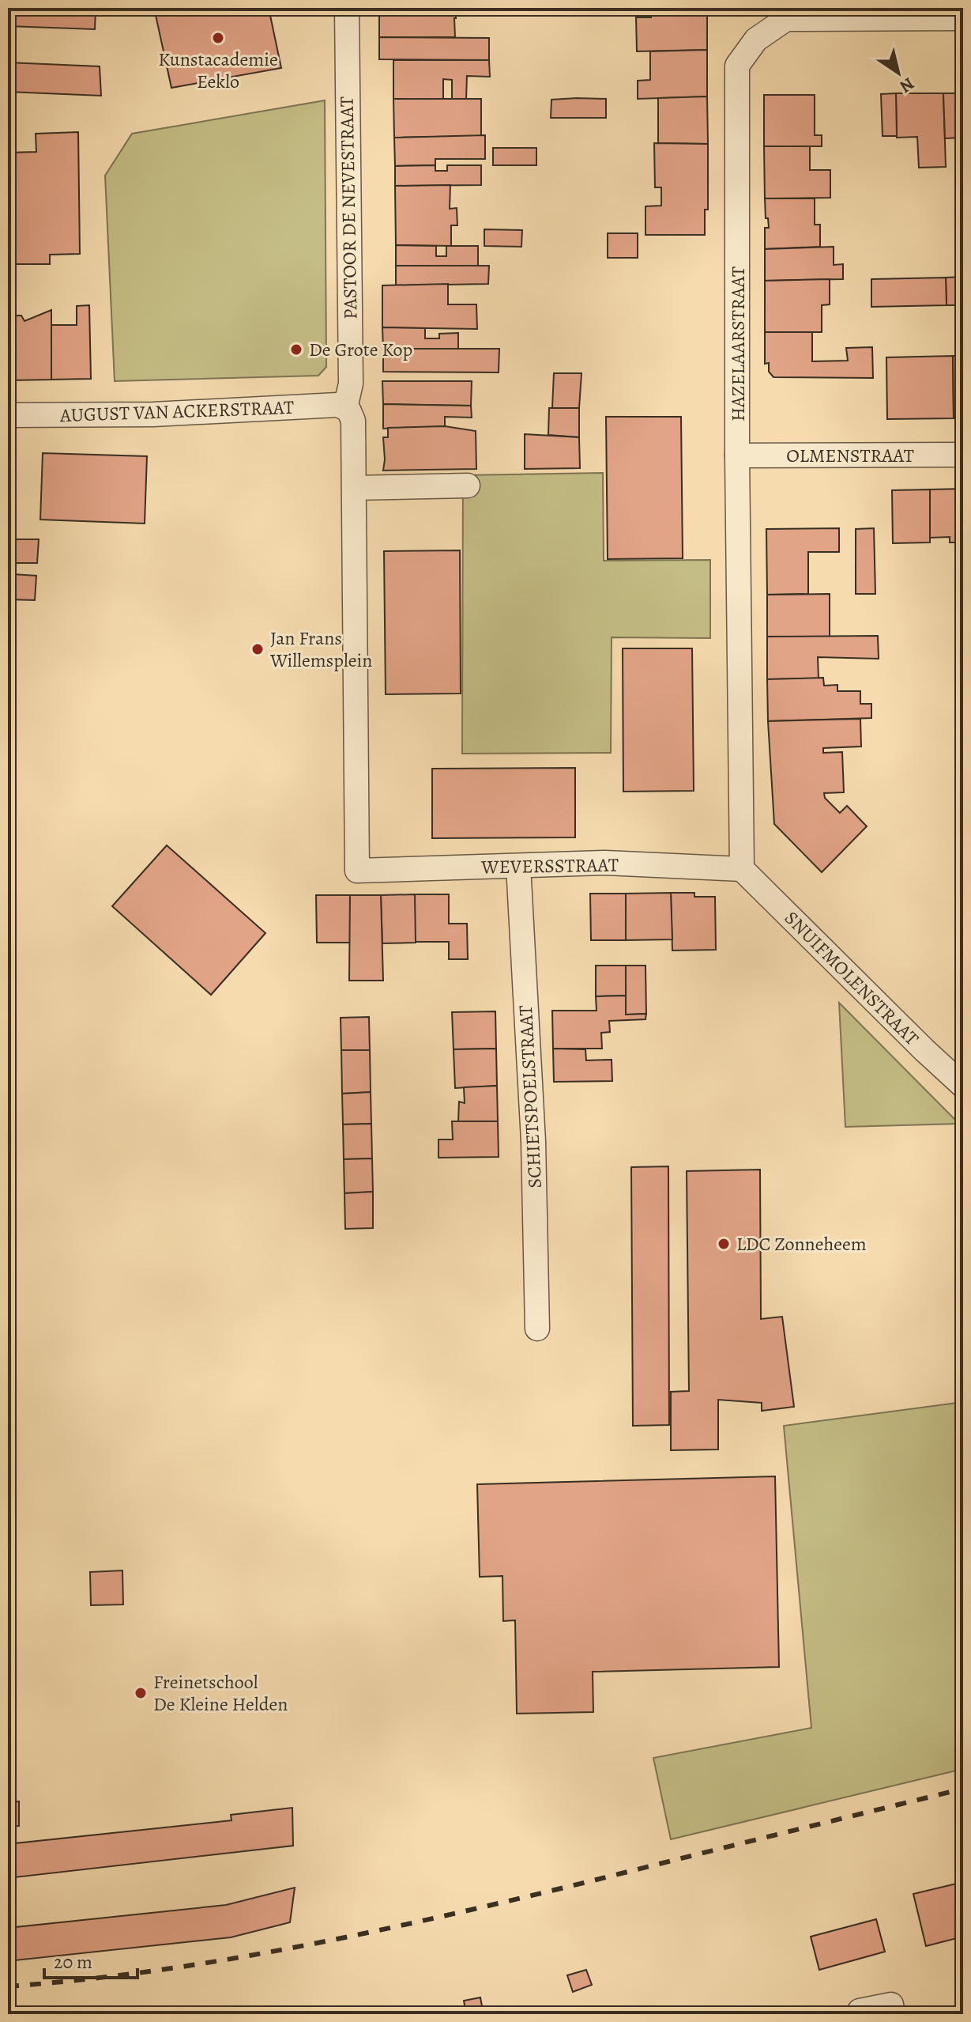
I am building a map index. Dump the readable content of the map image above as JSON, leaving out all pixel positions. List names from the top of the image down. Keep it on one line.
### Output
{"streets":{"street":["PASTOOR DE NEVESTRAAT","HAZELAARSTRAAT","AUGUST VAN ACKERSTRAAT","OLMENSTRAAT","WEVERSSTRAAT","SNUIFMOLENSTRAAT","SCHIETSPOELSTRAAT"]},"crossings":[["PASTOOR DE NEVESTRAAT","AUGUST VAN ACKERSTRAAT"],["HAZELAARSTRAAT","OLMENSTRAAT"],["HAZELAARSTRAAT","WEVERSSTRAAT"],["HAZELAARSTRAAT","SNUIFMOLENSTRAAT"],["WEVERSSTRAAT","SNUIFMOLENSTRAAT"],["WEVERSSTRAAT","SCHIETSPOELSTRAAT"]],"places":["Kunstacademie Eeklo","De Grote Kop","Jan Frans Willemsplein","LDC Zonneheem","Freinetschool De Kleine Helden"],"scale_bar":"20 m","north":"bottom right"}
